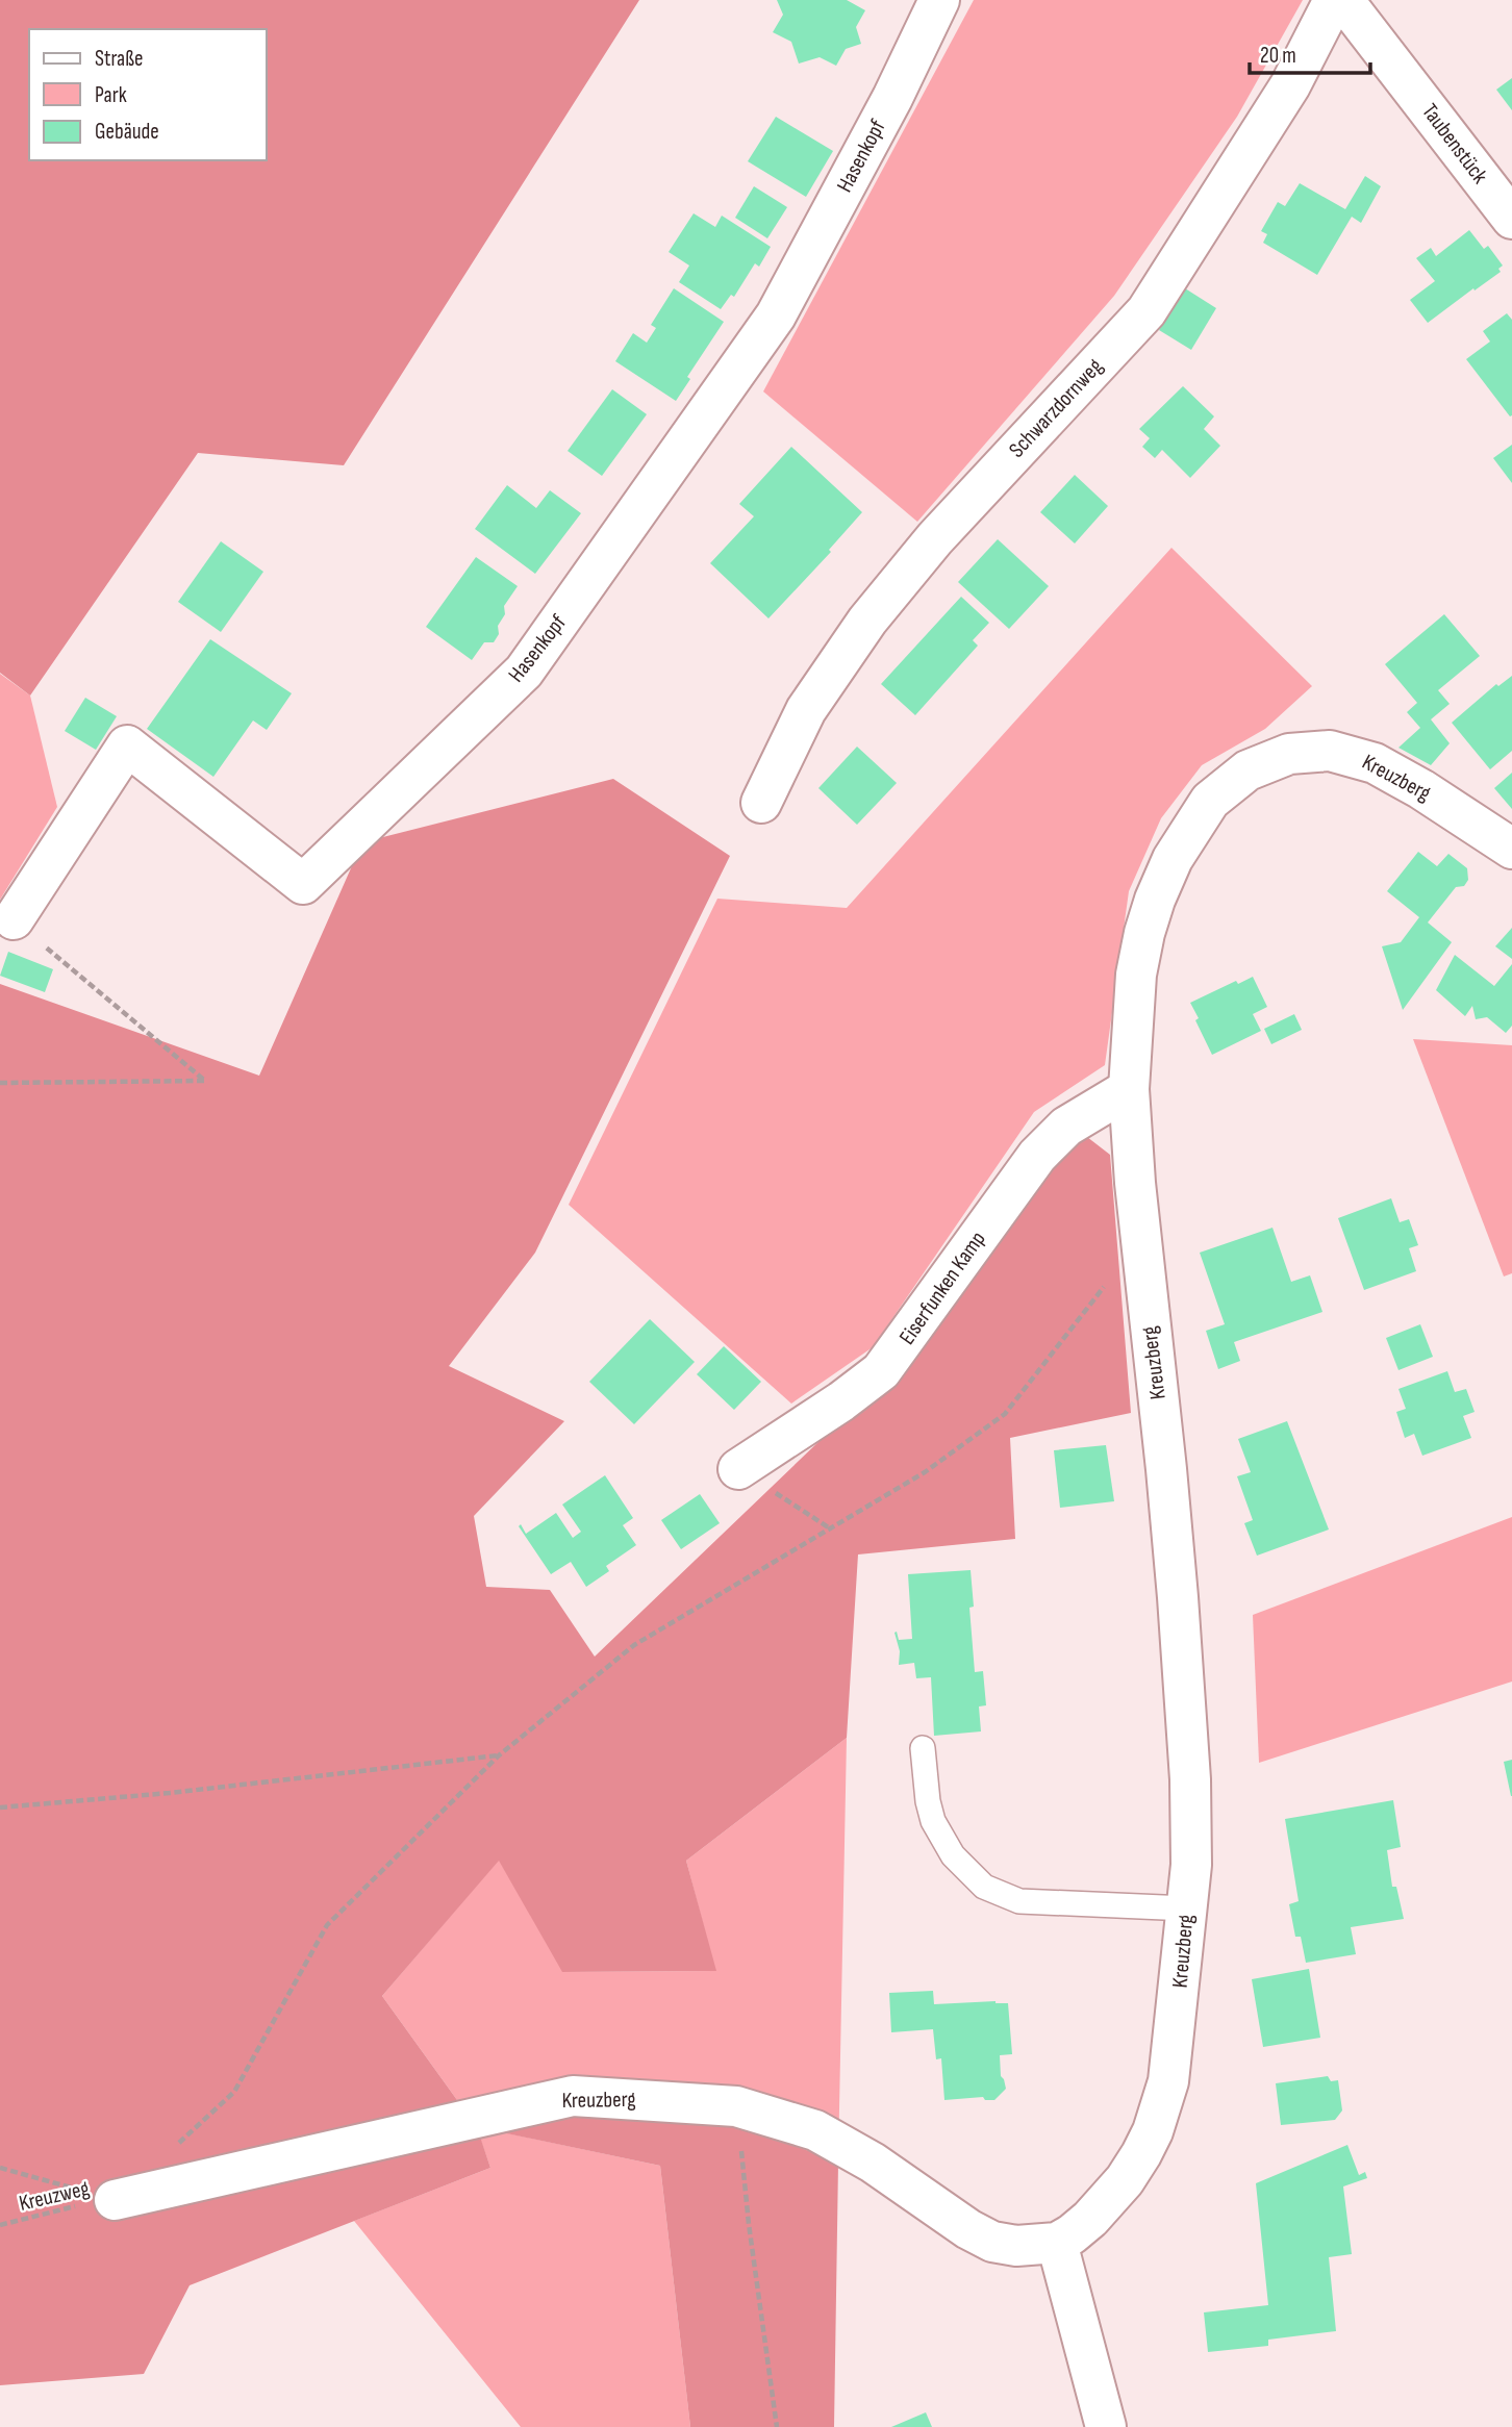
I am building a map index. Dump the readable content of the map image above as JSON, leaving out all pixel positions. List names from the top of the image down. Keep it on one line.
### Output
{"streets":{"street":["Taubenstück","Hasenkopf","Schwarzdornweg","Kreuzberg","Eiserfunken Kamp"],"path":["Kreuzweg"]},"crossings":[["Kreuzberg","Eiserfunken Kamp"],["Kreuzberg","Kreuzweg"]],"legend":["Straße","Park","Gebäude"],"scale_bar":"20 m"}
